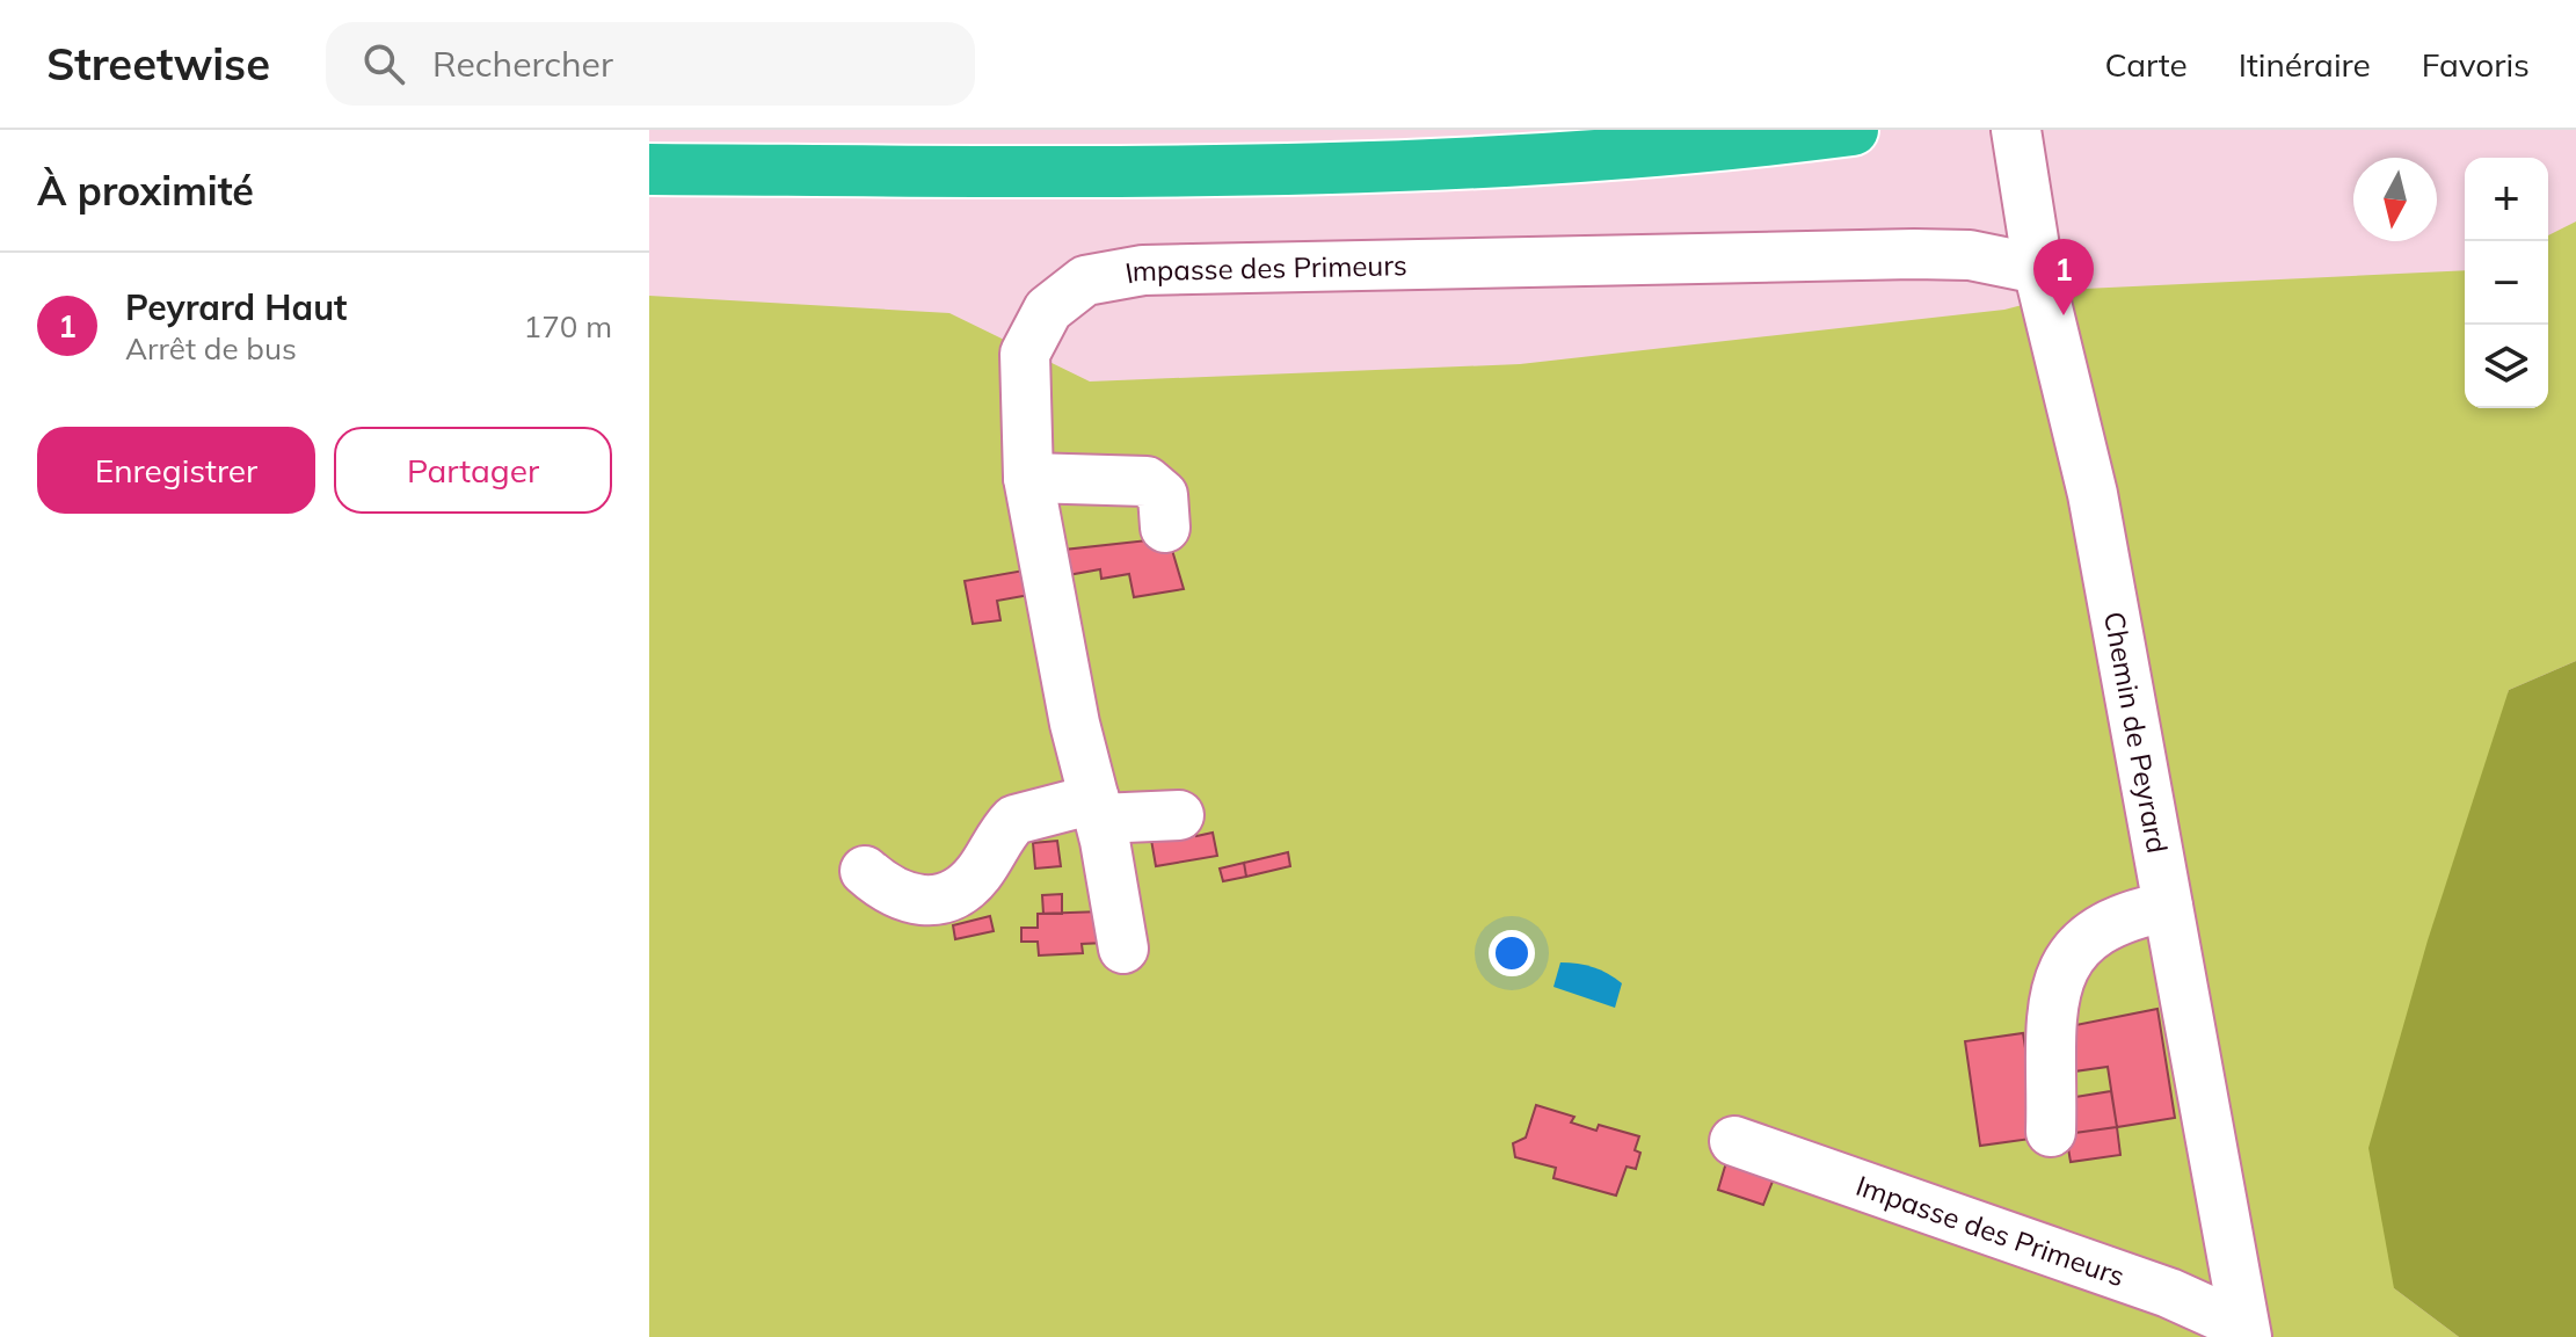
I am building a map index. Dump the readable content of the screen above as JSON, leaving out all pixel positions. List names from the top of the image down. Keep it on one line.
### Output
{"streets":{"street":["Impasse des Primeurs","Chemin de Peyrard"]},"crossings":[["Impasse des Primeurs","Chemin de Peyrard"]],"north":"bottom","page":{"header":"Streetwise","search":"Rechercher","nav":["Carte","Itinéraire","Favoris"],"heading":"À proximité","map_buttons":["+","−"],"pins":"1","list":[{"mark":"1","name":"Peyrard Haut","note":"Arrêt de bus","value":"170 m"}],"buttons":["Enregistrer","Partager"]}}
